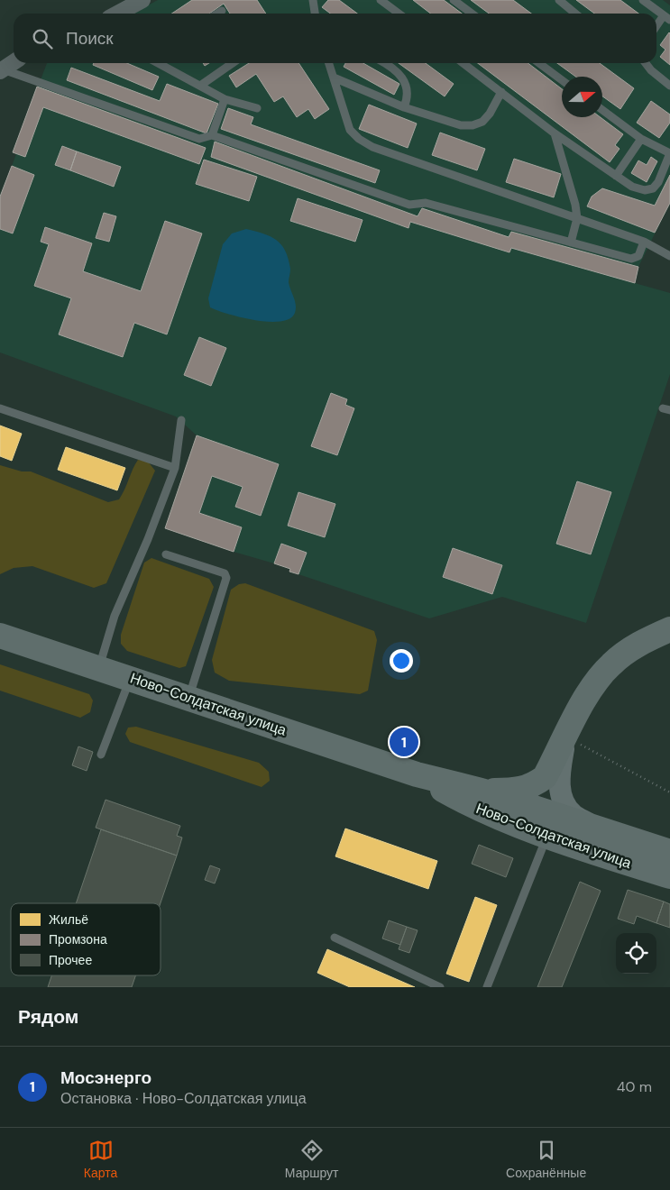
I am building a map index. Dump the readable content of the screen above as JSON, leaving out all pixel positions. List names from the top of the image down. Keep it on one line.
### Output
{"streets":{"main road":["Ново-Солдатская улица"]},"legend":["Жильё","Промзона","Прочее"],"north":"right","page":{"search":"Поиск","pins":"1","heading":"Рядом","list":[{"mark":"1","name":"Мосэнерго","note":"Остановка · Ново-Солдатская улица","value":"40 m"}],"nav":["Карта","Маршрут","Сохранённые"]}}
